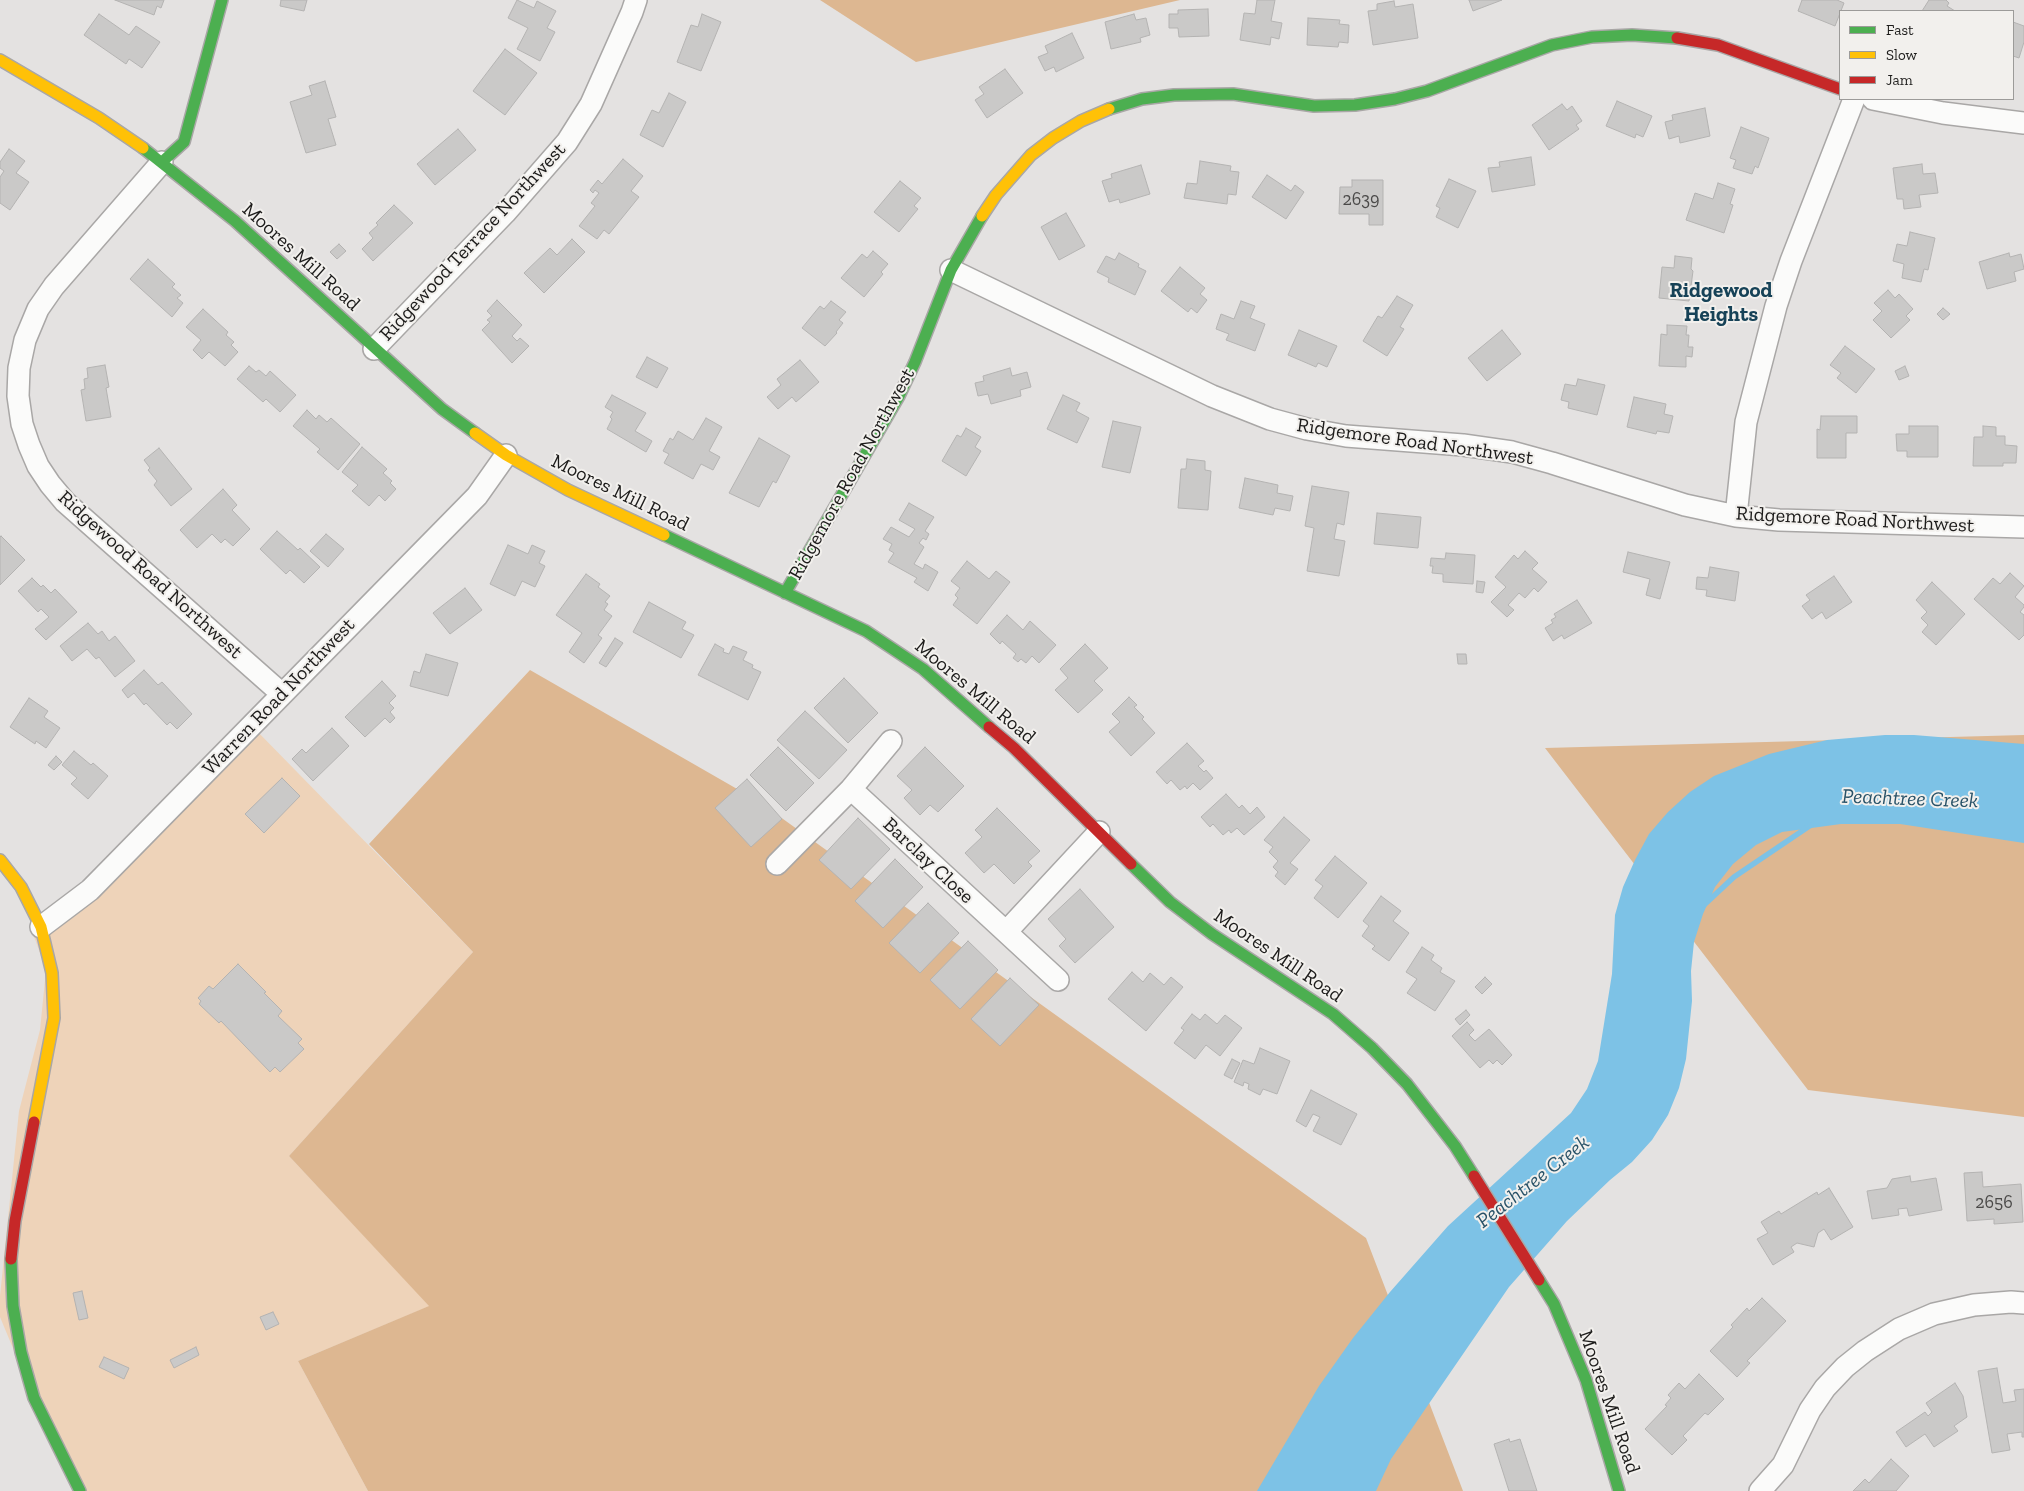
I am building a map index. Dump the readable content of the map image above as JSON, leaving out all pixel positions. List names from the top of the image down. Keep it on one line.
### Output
{"streets":{"street":["Ridgewood Terrace Northwest","Moores Mill Road","Ridgemore Road Northwest","Ridgewood Road Northwest","Warren Road Northwest","Barclay Close"]},"crossings":[["Ridgewood Terrace Northwest","Moores Mill Road"],["Moores Mill Road","Ridgemore Road Northwest"],["Moores Mill Road","Ridgewood Road Northwest"],["Moores Mill Road","Warren Road Northwest"],["Ridgewood Road Northwest","Warren Road Northwest"]],"districts":["Ridgewood Heights"],"water":["Peachtree Creek"],"house_numbers":["2639","2656"],"legend":["Fast","Slow","Jam"]}
